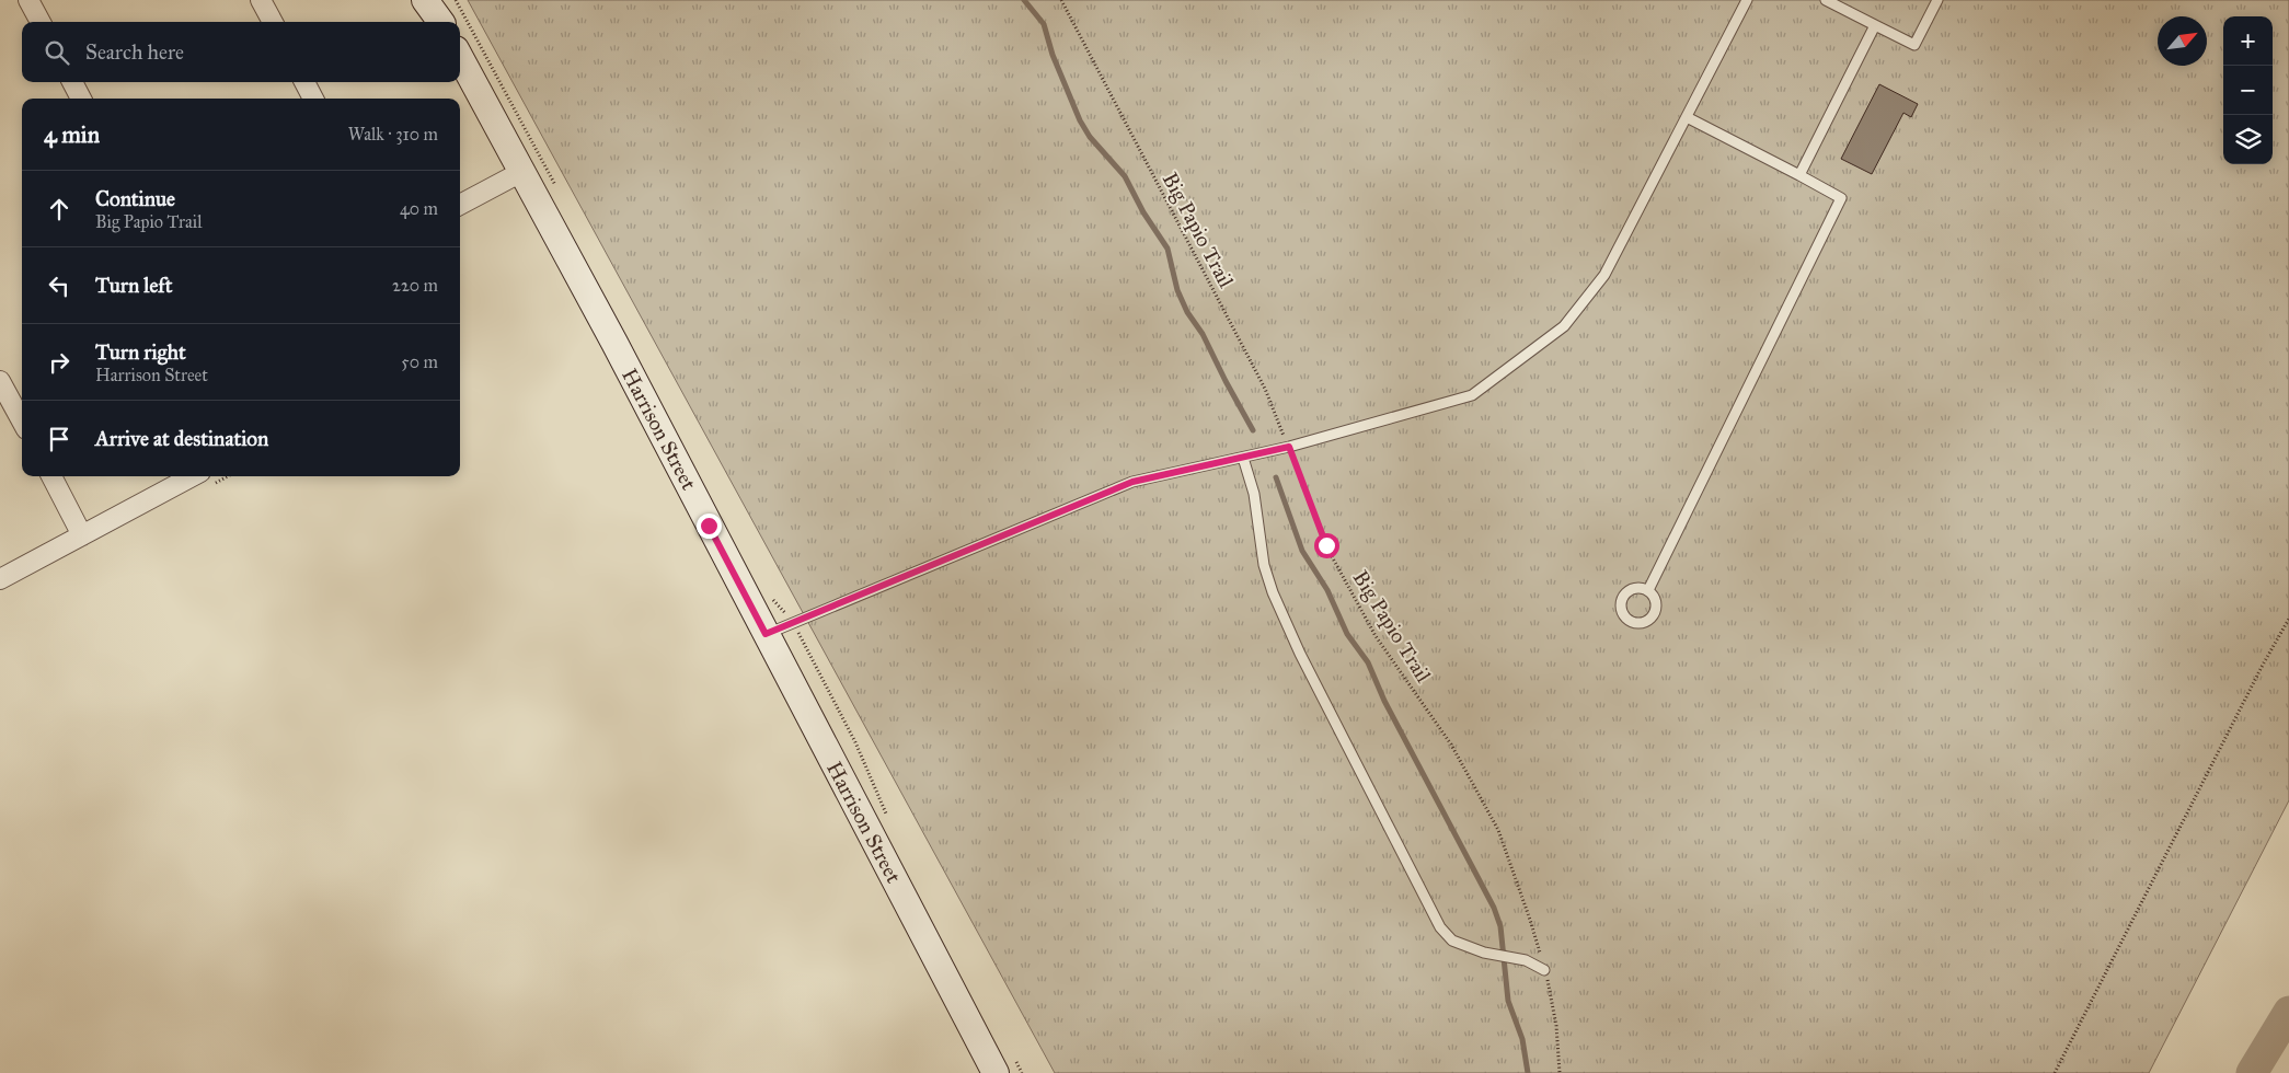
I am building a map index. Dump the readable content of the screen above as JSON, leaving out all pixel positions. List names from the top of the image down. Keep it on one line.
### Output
{"streets":{"main road":["Harrison Street"],"path":["Big Papio Trail"]},"north":"top right","page":{"map_buttons":["+","−"],"search":"Search here","heading":["4 min","Walk · 310 m"],"list":[["Continue","Big Papio Trail","40 m"],["Turn left","220 m"],["Turn right","Harrison Street","50 m"],"Arrive at destination"]}}
